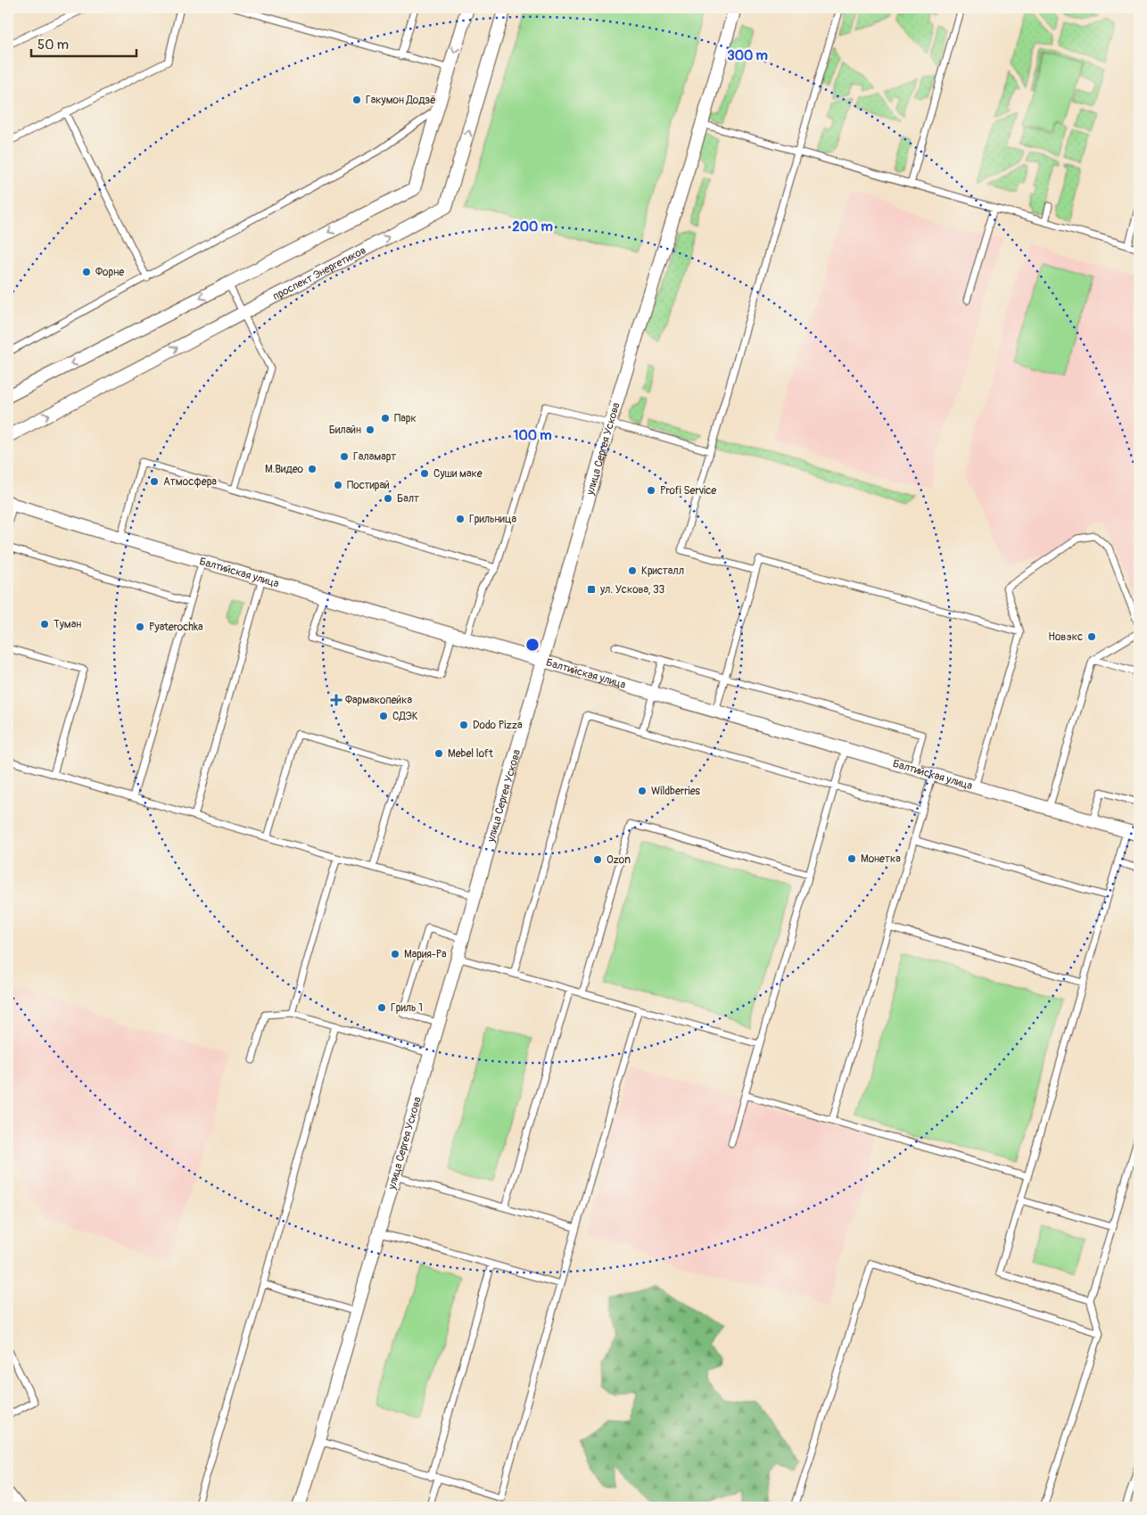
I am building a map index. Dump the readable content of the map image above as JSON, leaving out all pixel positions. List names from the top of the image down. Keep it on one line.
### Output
{"streets":{"street":["проспект Энергетиков","улица Сергея Ускова","Балтийская улица"]},"crossings":[["улица Сергея Ускова","Балтийская улица"]],"places":{"other":["Гакумон Додзё","Форне","Парк","Билайн","Галамарт","М.Видео","Суши маке","Атмосфера","Постирай","Profi Service","Балт","Грильница","Кристалл","Туман","Pyaterochka","Новэкс","СДЭК","Dodo Pizza","Mebel loft","Wildberries","Монетка","Ozon","Мария-Ра","Гриль 1"],"transit":["ул. Ускова, 33"],"health":["Фармакопейка"]},"scale_bar":"50 m","rings":["300 m","200 m","100 m"]}
